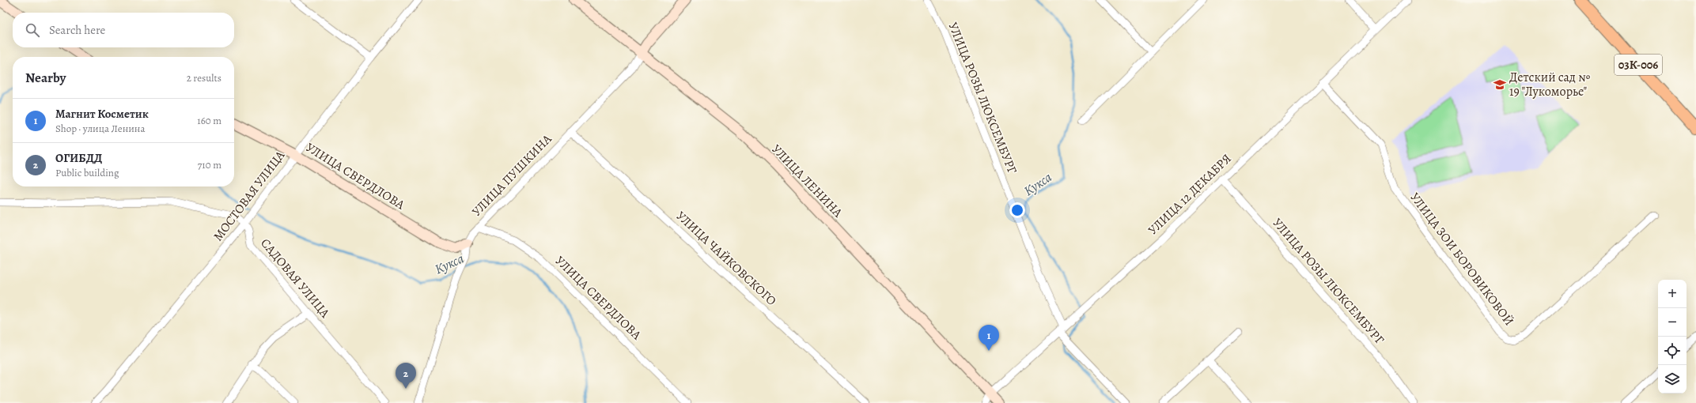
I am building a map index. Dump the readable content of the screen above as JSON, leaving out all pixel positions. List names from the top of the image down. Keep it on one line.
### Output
{"streets":{"main road":["03К-006"],"street":["УЛИЦА РОЗЫ ЛЮКСЕМБУРГ","УЛИЦА ПУШКИНА","УЛИЦА СВЕРДЛОВА","УЛИЦА ЛЕНИНА","УЛИЦА 12 ДЕКАБРЯ","МОСТОВАЯ УЛИЦА","УЛИЦА ЧАЙКОВСКОГО","УЛИЦА ЗОИ БОРОВИКОВОЙ","САДОВАЯ УЛИЦА"]},"crossings":[["УЛИЦА РОЗЫ ЛЮКСЕМБУРГ","УЛИЦА 12 ДЕКАБРЯ"],["УЛИЦА ПУШКИНА","УЛИЦА СВЕРДЛОВА"],["УЛИЦА ПУШКИНА","УЛИЦА ЛЕНИНА"],["УЛИЦА ПУШКИНА","УЛИЦА ЧАЙКОВСКОГО"],["УЛИЦА СВЕРДЛОВА","МОСТОВАЯ УЛИЦА"],["УЛИЦА ЛЕНИНА","УЛИЦА 12 ДЕКАБРЯ"],["УЛИЦА 12 ДЕКАБРЯ","УЛИЦА ЗОИ БОРОВИКОВОЙ"],["МОСТОВАЯ УЛИЦА","САДОВАЯ УЛИЦА"]],"water":["Кукса"],"places":{"school or university":["Детский сад № 19 \"Лукоморье\""]},"page":{"search":"Search here","heading":["Nearby","2 results"],"list":[{"mark":"1","name":"Магнит Косметик","note":"Shop · улица Ленина","value":"160 m"},{"mark":"2","name":"ОГИБДД","note":"Public building","value":"710 m"}],"map_buttons":["+","−"],"pins":["1","2"]}}
